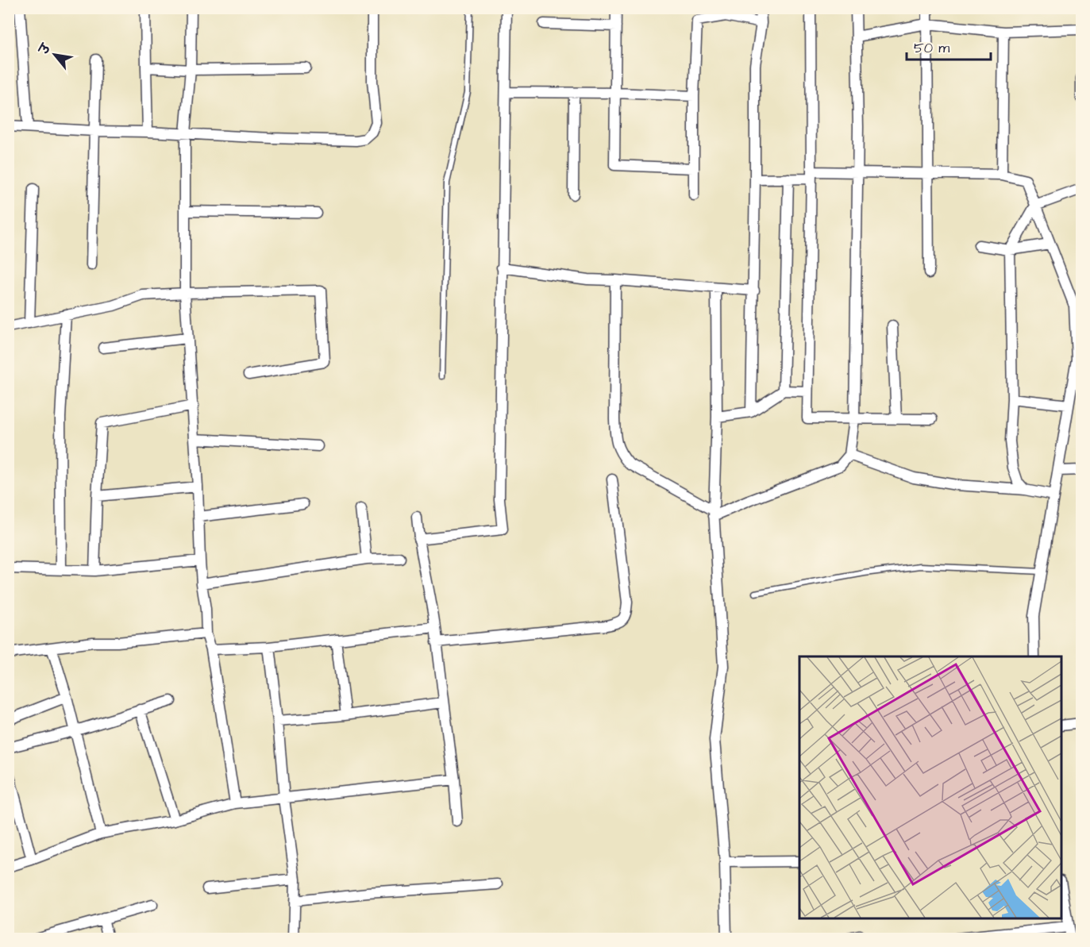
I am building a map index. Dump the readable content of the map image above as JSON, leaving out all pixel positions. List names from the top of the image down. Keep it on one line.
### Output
{"scale_bar":"50 m","north":"top left"}
